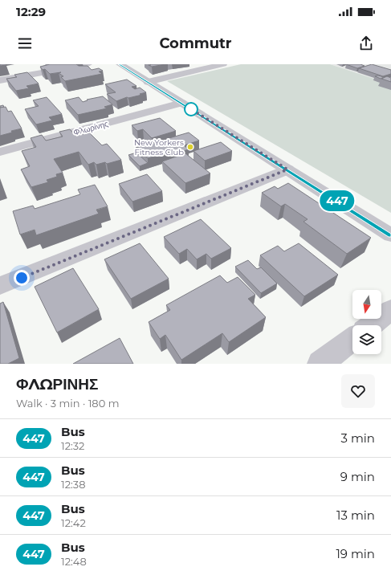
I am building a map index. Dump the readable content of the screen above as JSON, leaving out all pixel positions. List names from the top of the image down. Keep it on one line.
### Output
{"streets":{"street":["Φλωρίνης"]},"places":["New Yorkers Fitness Club"],"lines":["bus line 447"],"north":"bottom","page":{"status":"12:29","header":"Commutr","on_map":"447","heading":["ΦΛΩΡΙΝΗΣ","Walk · 3 min · 180 m"],"list":[{"mark":"447","name":"Bus","note":"12:32","value":"3 min"},{"mark":"447","name":"Bus","note":"12:38","value":"9 min"},{"mark":"447","name":"Bus","note":"12:42","value":"13 min"},{"mark":"447","name":"Bus","note":"12:48","value":"19 min"}]}}
